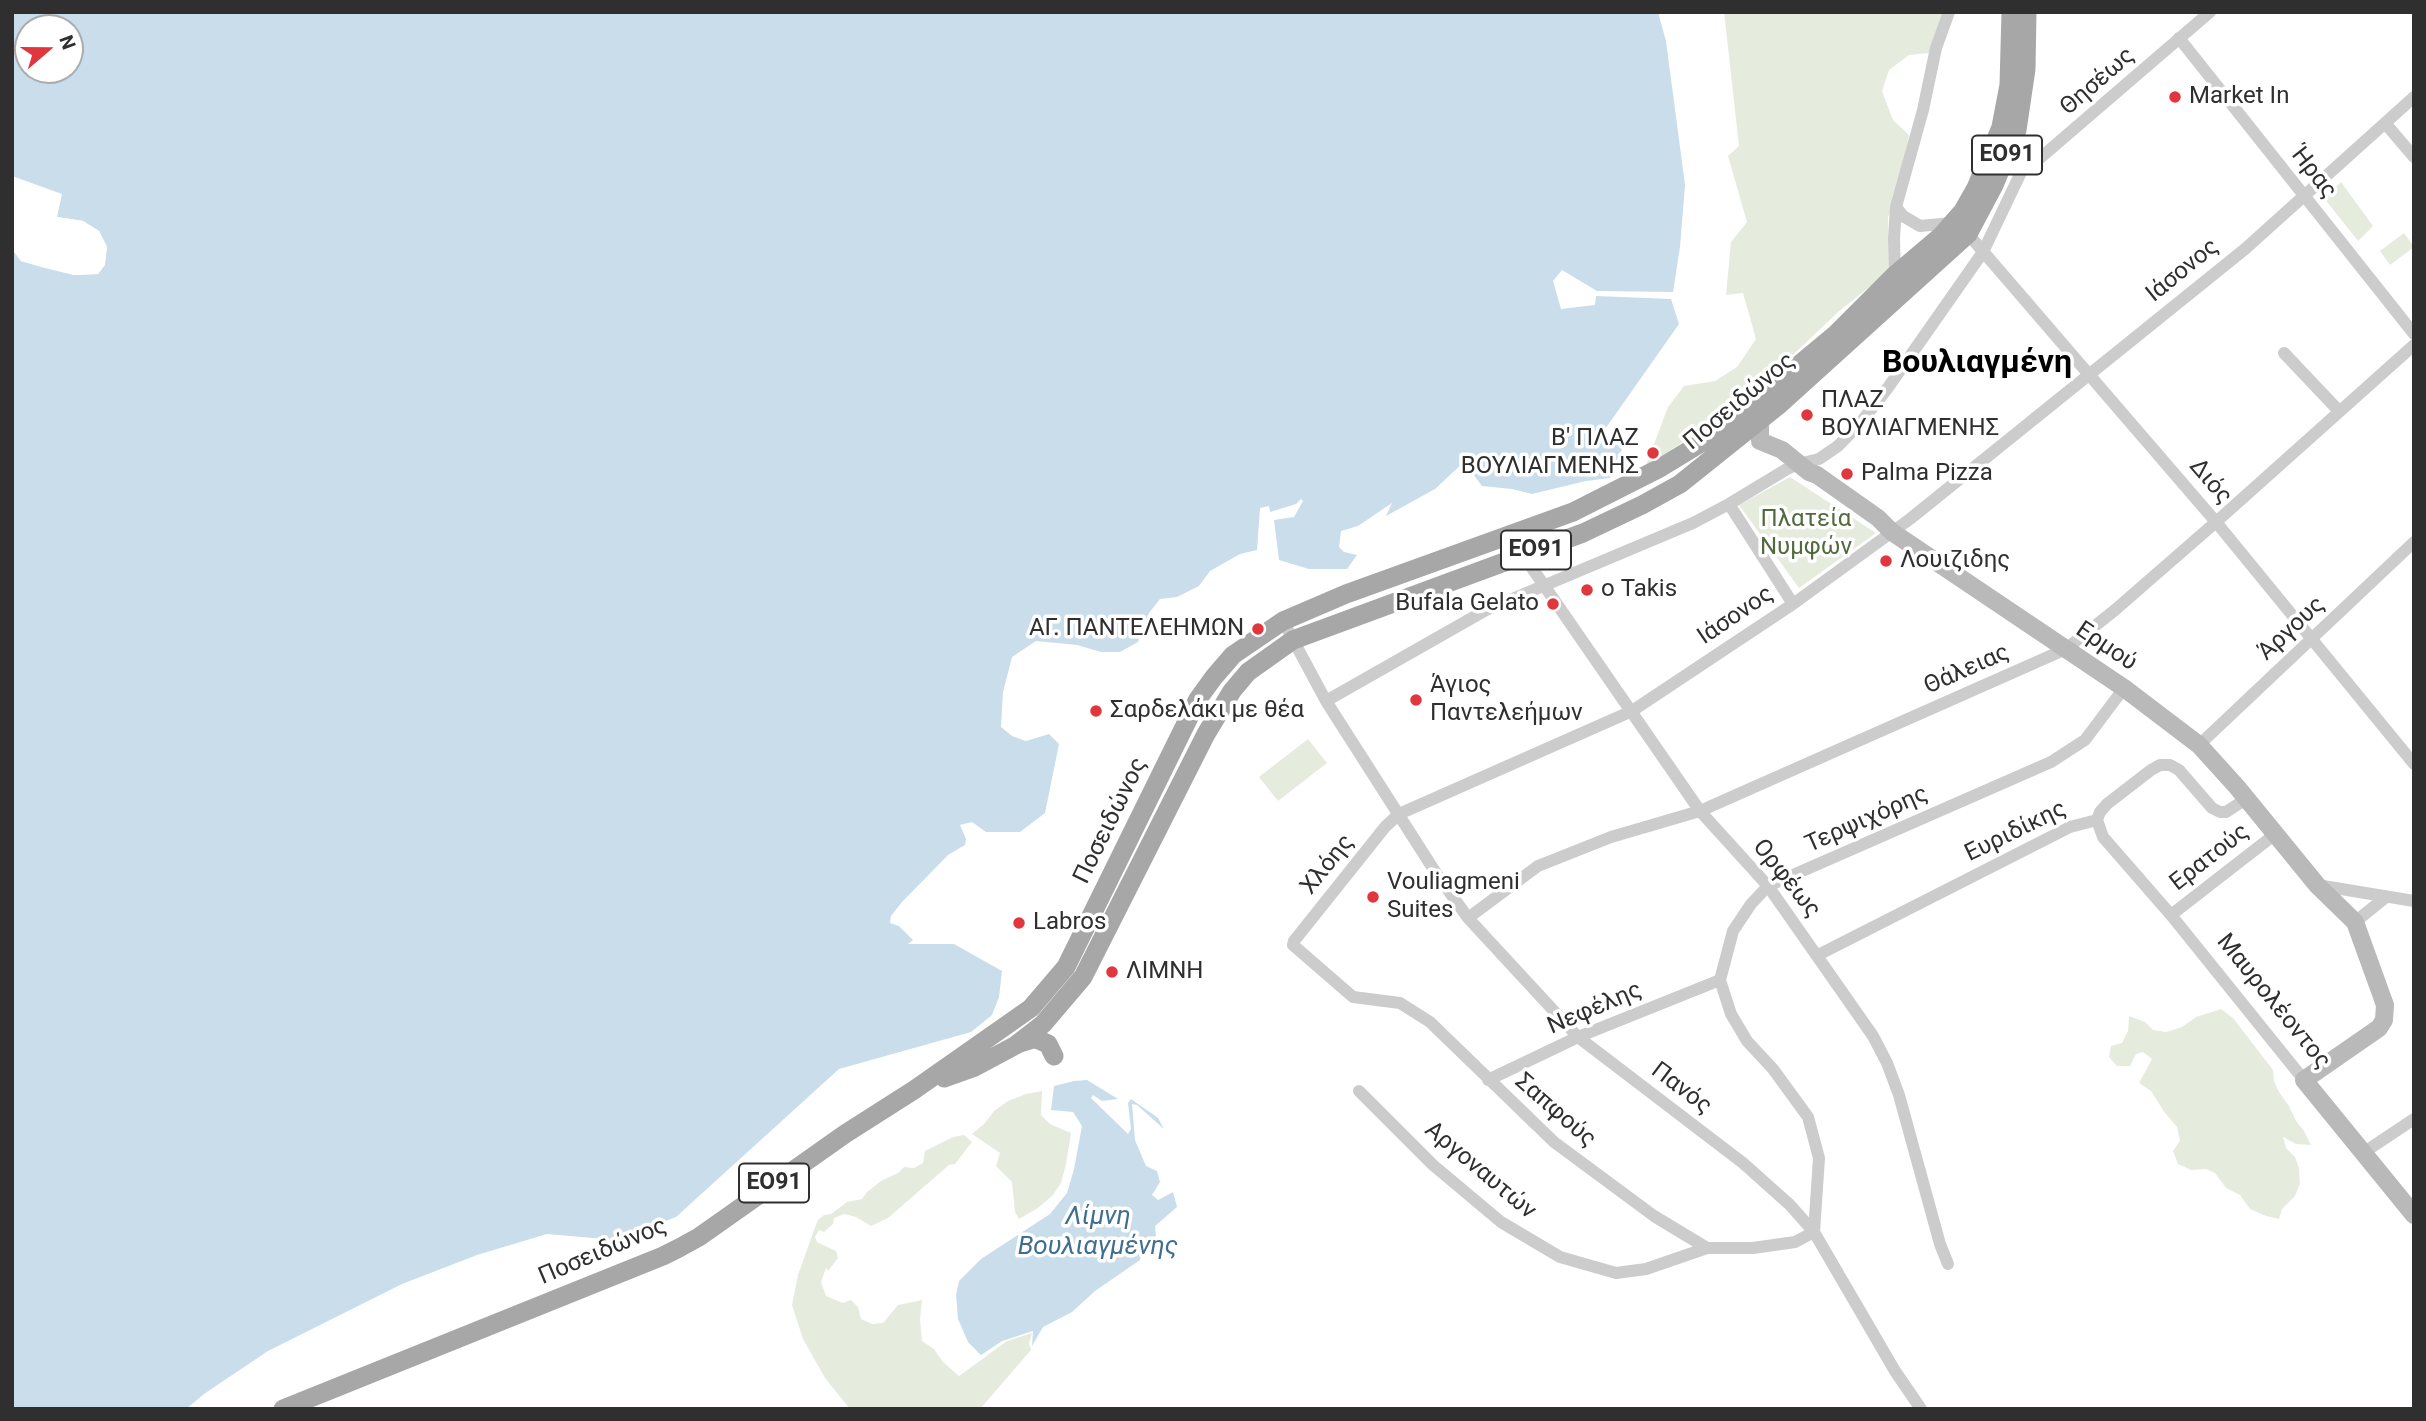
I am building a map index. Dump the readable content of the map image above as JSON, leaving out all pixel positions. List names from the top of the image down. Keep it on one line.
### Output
{"streets":{"main road":["ΕΟ91","Ποσειδώνος"],"street":["Θησέως","Ήρας","Ιάσονος","Διός","Άργους","Ερμού","Θάλειας","Τερψιχόρης","Ευριδίκης","Ερατούς","Χλόης","Ορφέως","Μαυρολέοντος","Νεφέλης","Πανός","Σαπφούς","Αργοναυτών"]},"crossings":[["Θησέως","Ήρας"],["Ήρας","Ιάσονος"],["Ιάσονος","Διός"],["Ιάσονος","Ερμού"],["Ιάσονος","Χλόης"],["Ιάσονος","Ορφέως"],["Ιάσονος","Πανός"],["Ποσειδώνος","Διός"],["Ποσειδώνος","Ερμού"],["Ποσειδώνος","Ορφέως"],["Διός","Άργους"],["Διός","Θάλειας"],["Άργους","Ερμού"],["Ερμού","Θάλειας"],["Ερμού","Τερψιχόρης"],["Ερμού","Ευριδίκης"],["Ερμού","Ερατούς"],["Θάλειας","Ορφέως"],["Θάλειας","Πανός"],["Τερψιχόρης","Ορφέως"],["Τερψιχόρης","Νεφέλης"],["Ευριδίκης","Ορφέως"],["Ευριδίκης","Μαυρολέοντος"],["Ερατούς","Μαυρολέοντος"],["Χλόης","Πανός"],["Χλόης","Σαπφούς"],["Νεφέλης","Πανός"],["Νεφέλης","Σαπφούς"],["Σαπφούς","Αργοναυτών"]],"districts":["Βουλιαγμένη"],"water":["Λίμνη Βουλιαγμένης"],"parks":["Πλατεία Νυμφών"],"places":["Market In","ΠΛΑΖ ΒΟΥΛΙΑΓΜΕΝΗΣ","Β' ΠΛΑΖ ΒΟΥΛΙΑΓΜΕΝΗΣ","Palma Pizza","Λουιζιδης","o Takis","Bufala Gelato","ΑΓ. ΠΑΝΤΕΛΕΗΜΩΝ","Άγιος Παντελεήμων","Σαρδελάκι με θέα","Vouliagmeni Suites","Labros","ΛΙΜΝΗ"],"north":"right"}
